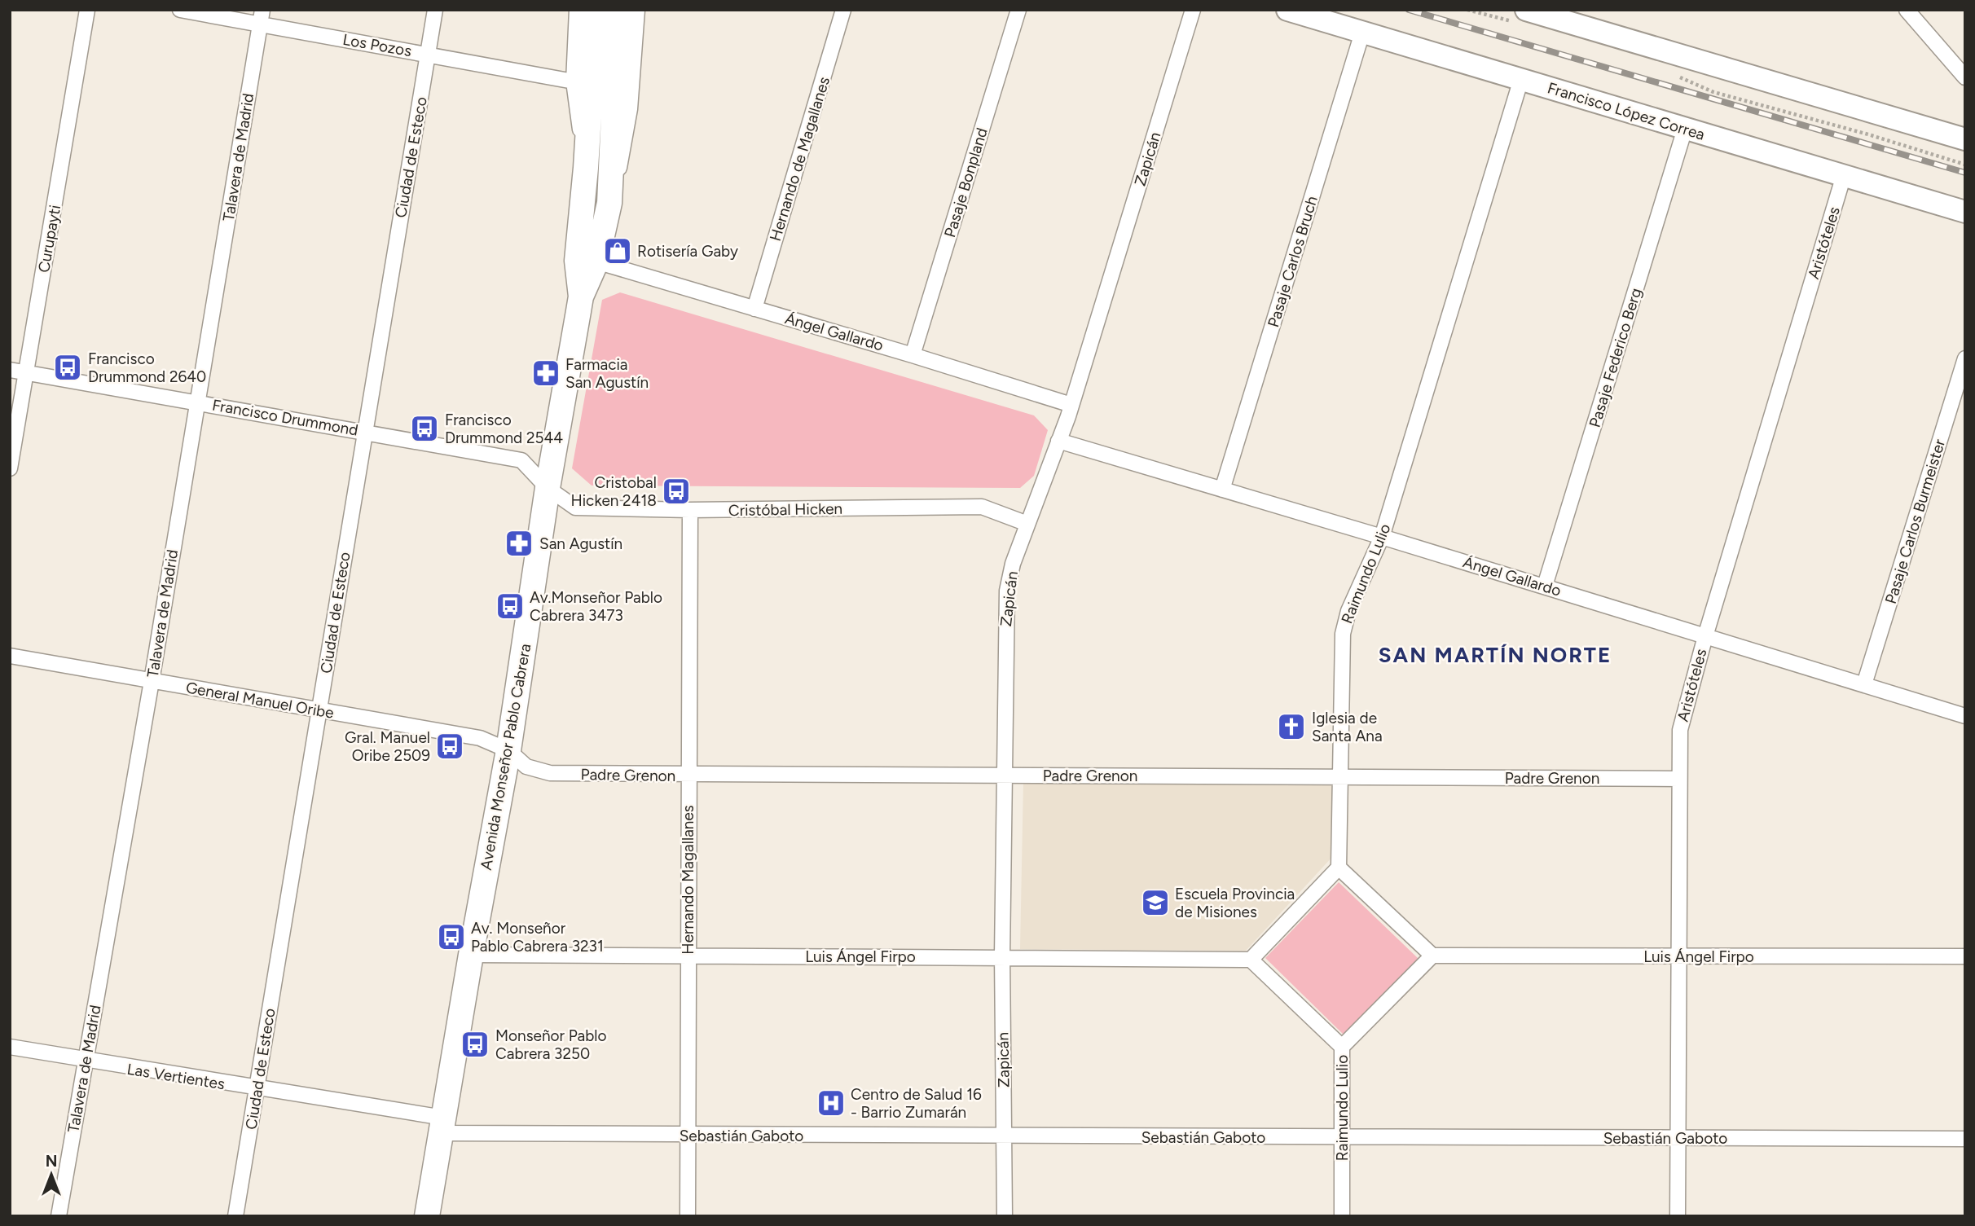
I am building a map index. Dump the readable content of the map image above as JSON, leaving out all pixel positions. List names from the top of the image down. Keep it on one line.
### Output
{"streets":{"main road":["Francisco López Correa","Avenida Monseñor Pablo Cabrera"],"street":["Los Pozos","Talavera de Madrid","Ciudad de Esteco","Hernando de Magallanes","Zapicán","Pasaje Bonpland","Curupayti","Aristóteles","Pasaje Carlos Bruch","Ángel Gallardo","Pasaje Federico Berg","Francisco Drummond","Cristóbal Hicken","Pasaje Carlos Burmeister","Raimundo Lulio","General Manuel Oribe","Padre Grenon","Hernando Magallanes","Luis Ángel Firpo","Las Vertientes","Sebastián Gaboto"]},"crossings":[["Los Pozos","Talavera de Madrid"],["Los Pozos","Ciudad de Esteco"],["Los Pozos","Avenida Monseñor Pablo Cabrera"],["Francisco López Correa","Aristóteles"],["Francisco López Correa","Pasaje Carlos Bruch"],["Francisco López Correa","Pasaje Federico Berg"],["Francisco López Correa","Raimundo Lulio"],["Talavera de Madrid","Francisco Drummond"],["Talavera de Madrid","General Manuel Oribe"],["Talavera de Madrid","Las Vertientes"],["Ciudad de Esteco","Francisco Drummond"],["Ciudad de Esteco","General Manuel Oribe"],["Ciudad de Esteco","Las Vertientes"],["Hernando de Magallanes","Ángel Gallardo"],["Zapicán","Ángel Gallardo"],["Zapicán","Cristóbal Hicken"],["Zapicán","Padre Grenon"],["Zapicán","Luis Ángel Firpo"],["Zapicán","Sebastián Gaboto"],["Pasaje Bonpland","Ángel Gallardo"],["Curupayti","Francisco Drummond"],["Aristóteles","Ángel Gallardo"],["Aristóteles","Padre Grenon"],["Aristóteles","Luis Ángel Firpo"],["Aristóteles","Sebastián Gaboto"],["Pasaje Carlos Bruch","Ángel Gallardo"],["Ángel Gallardo","Pasaje Federico Berg"],["Ángel Gallardo","Pasaje Carlos Burmeister"],["Ángel Gallardo","Raimundo Lulio"],["Ángel Gallardo","Avenida Monseñor Pablo Cabrera"],["Francisco Drummond","Cristóbal Hicken"],["Francisco Drummond","Avenida Monseñor Pablo Cabrera"],["Cristóbal Hicken","Avenida Monseñor Pablo Cabrera"],["Cristóbal Hicken","Hernando Magallanes"],["Raimundo Lulio","Padre Grenon"],["Raimundo Lulio","Luis Ángel Firpo"],["Raimundo Lulio","Sebastián Gaboto"],["General Manuel Oribe","Avenida Monseñor Pablo Cabrera"],["General Manuel Oribe","Padre Grenon"],["Avenida Monseñor Pablo Cabrera","Padre Grenon"],["Avenida Monseñor Pablo Cabrera","Luis Ángel Firpo"],["Avenida Monseñor Pablo Cabrera","Las Vertientes"],["Avenida Monseñor Pablo Cabrera","Sebastián Gaboto"],["Padre Grenon","Hernando Magallanes"],["Hernando Magallanes","Luis Ángel Firpo"],["Hernando Magallanes","Sebastián Gaboto"],["Las Vertientes","Sebastián Gaboto"]],"districts":["SAN MARTÍN NORTE"],"places":{"shop":["Rotisería Gaby"],"bus stop":["Francisco Drummond 2640","Francisco Drummond 2544","Cristobal Hicken 2418","Av.Monseñor Pablo Cabrera 3473","Gral. Manuel Oribe 2509","Av. Monseñor Pablo Cabrera 3231","Monseñor Pablo Cabrera 3250"],"pharmacy":["Farmacia San Agustín","San Agustín"],"church":["Iglesia de Santa Ana"],"school or university":["Escuela Provincia de Misiones"],"hospital":["Centro de Salud 16 - Barrio Zumarán"]},"north":"top"}
